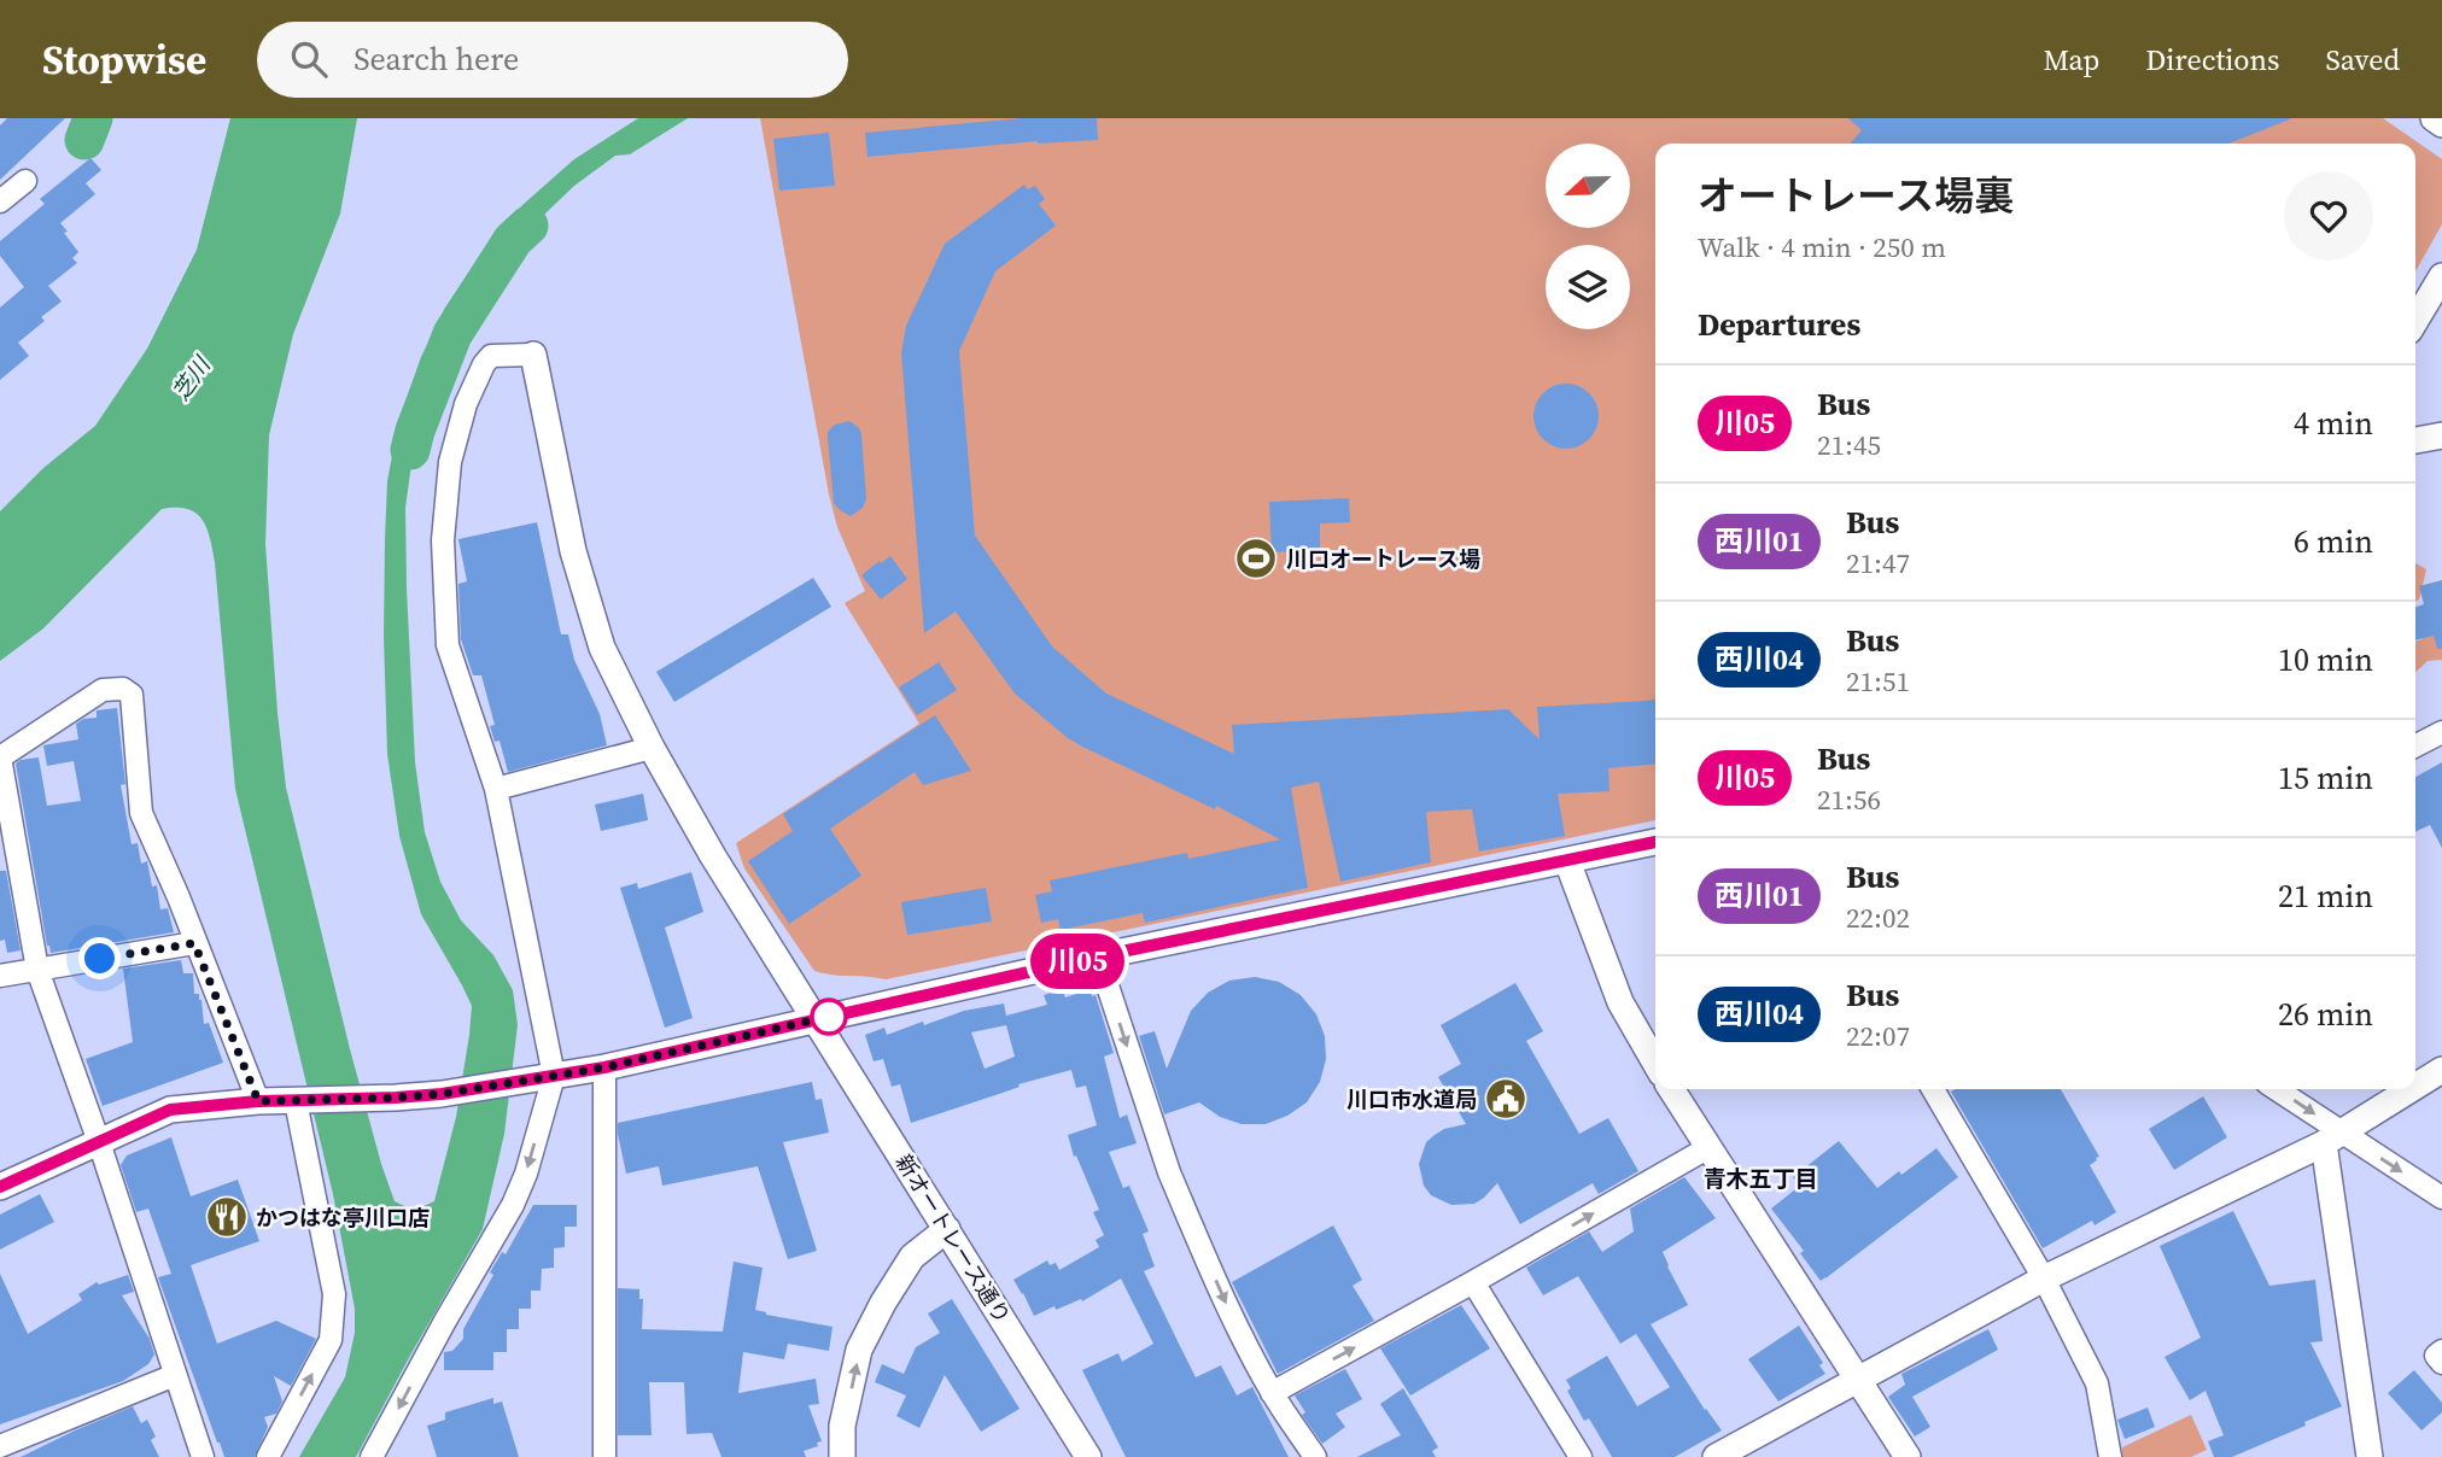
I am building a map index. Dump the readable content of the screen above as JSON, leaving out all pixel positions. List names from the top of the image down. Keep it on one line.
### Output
{"streets":{"street":["新オートレース通り"]},"districts":["青木五丁目"],"water":["芝川"],"places":{"sports":["川口オートレース場"],"public building":["川口市水道局"],"restaurant":["かつはな亭川口店"]},"lines":["bus line 川05"],"north":"left","page":{"header":"Stopwise","search":"Search here","nav":["Map","Directions","Saved"],"on_map":"川05","heading":[["オートレース場裏","Walk · 4 min · 250 m"],"Departures"],"list":[{"mark":"川05","name":"Bus","note":"21:45","value":"4 min"},{"mark":"西川01","name":"Bus","note":"21:47","value":"6 min"},{"mark":"西川04","name":"Bus","note":"21:51","value":"10 min"},{"mark":"川05","name":"Bus","note":"21:56","value":"15 min"},{"mark":"西川01","name":"Bus","note":"22:02","value":"21 min"},{"mark":"西川04","name":"Bus","note":"22:07","value":"26 min"}]}}
